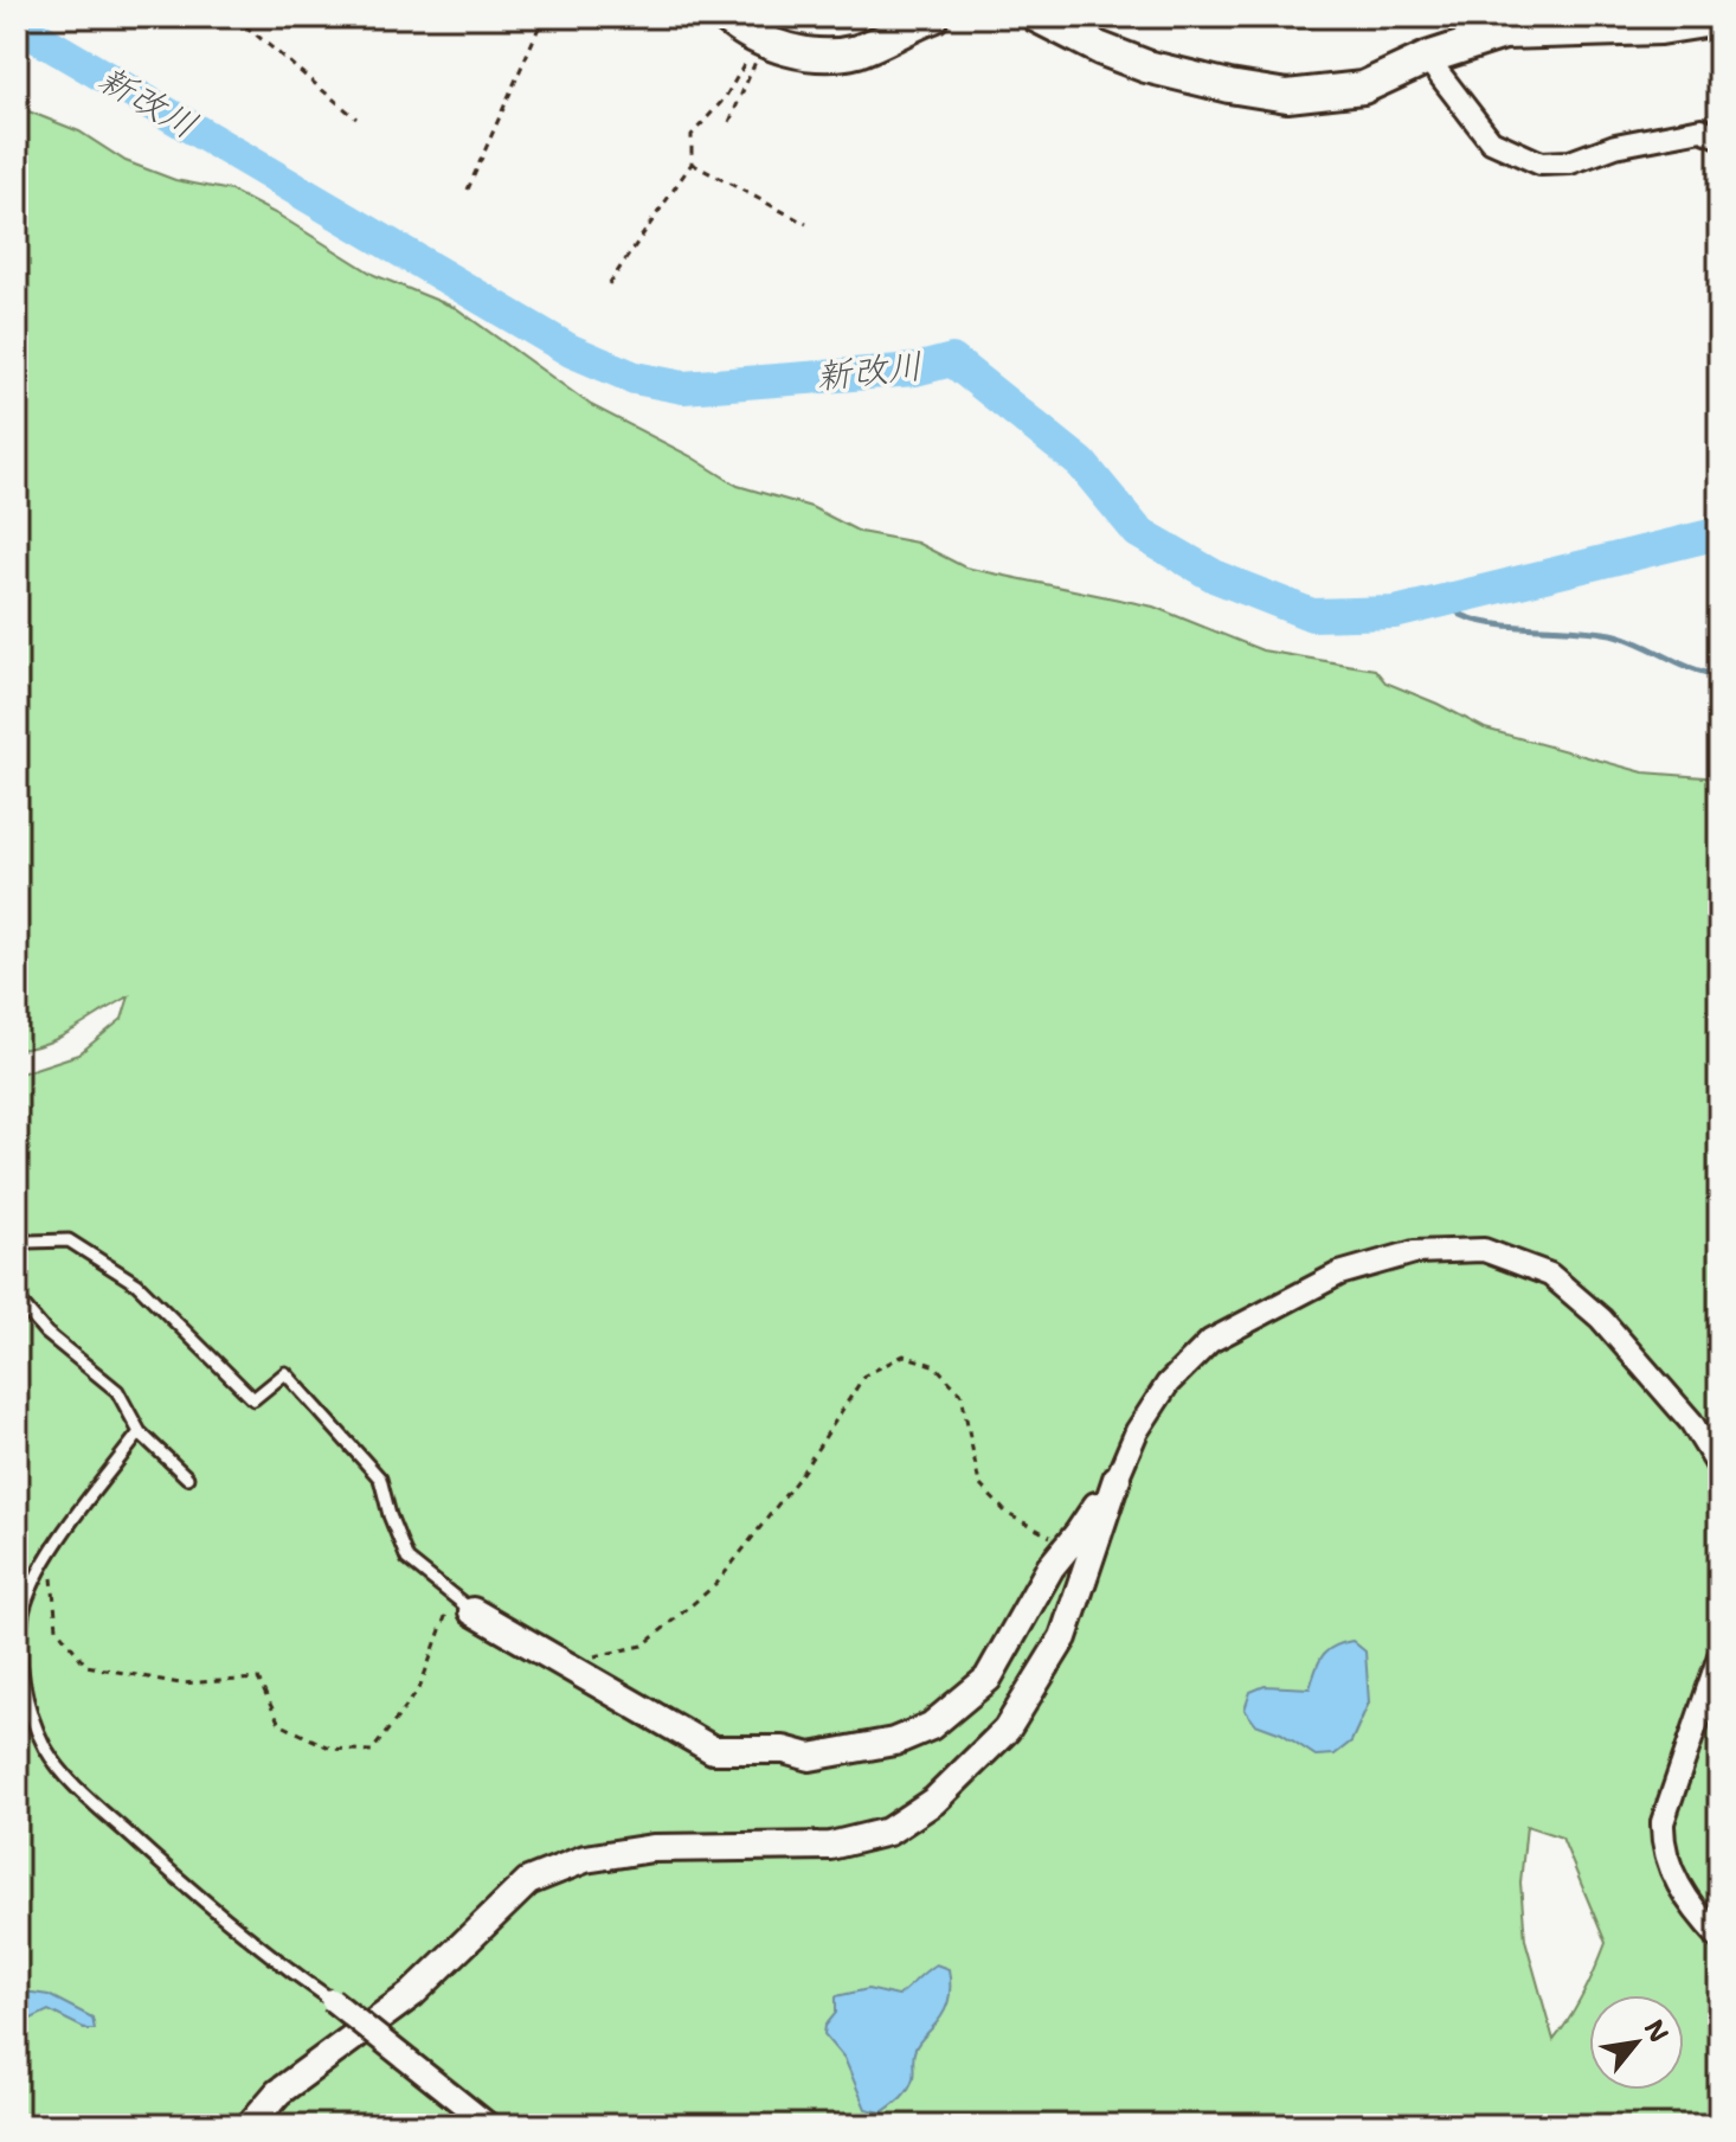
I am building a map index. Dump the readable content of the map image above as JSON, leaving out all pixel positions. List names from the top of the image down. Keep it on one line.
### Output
{"water":["新改川"],"north":"top right"}
